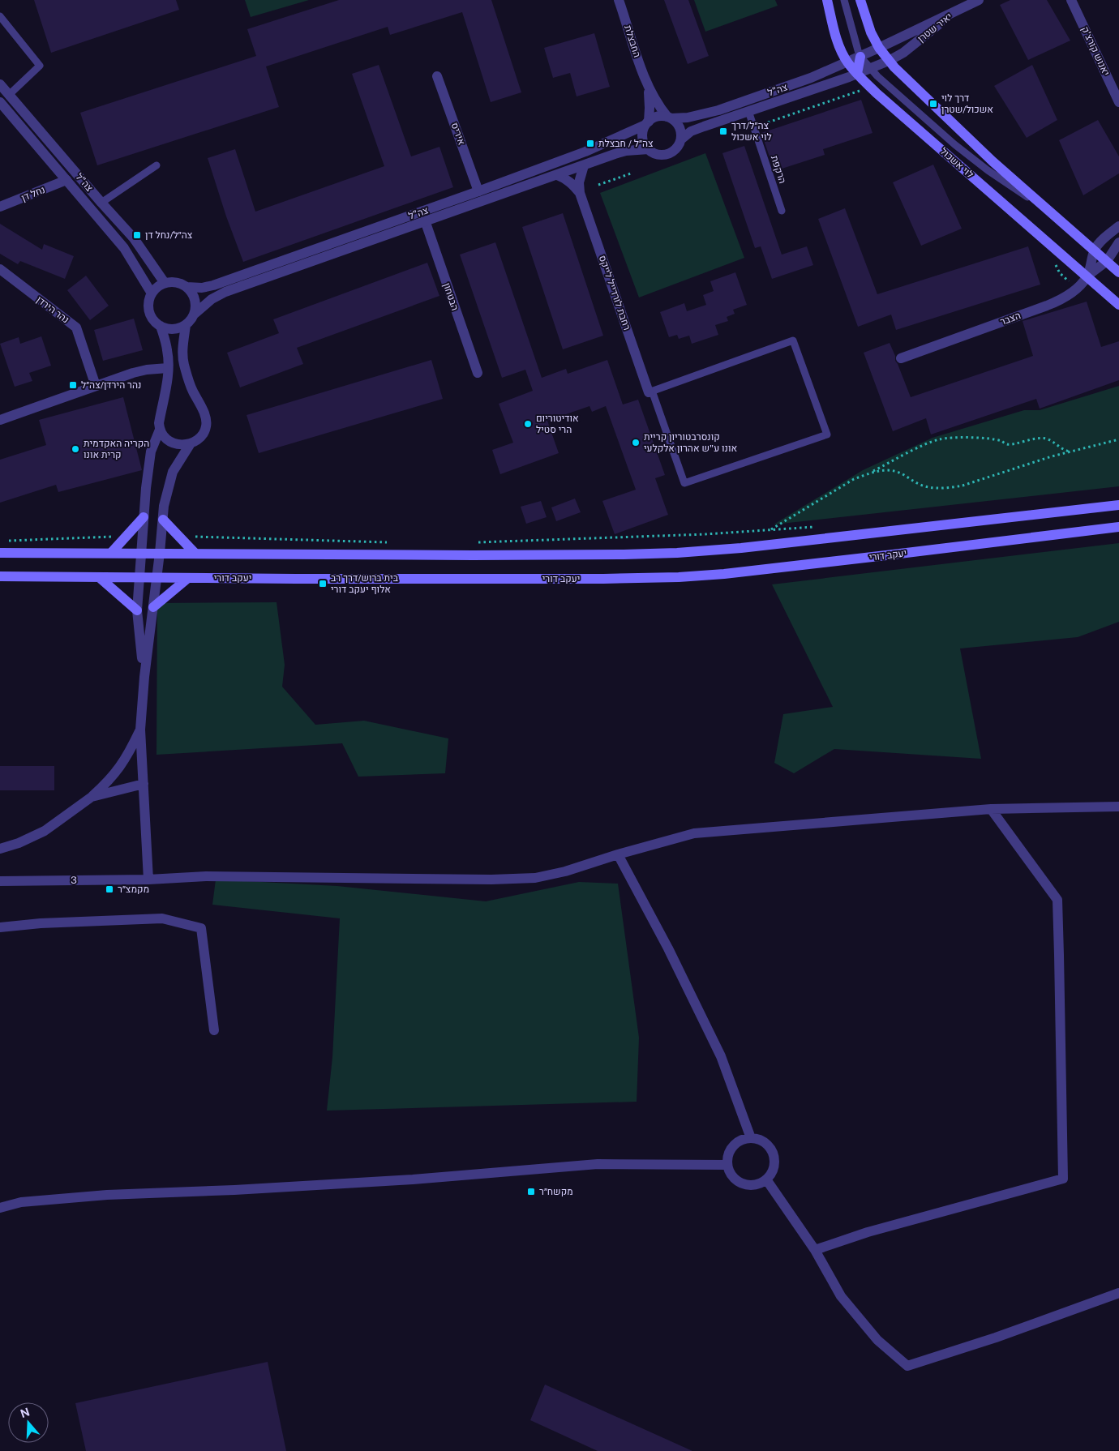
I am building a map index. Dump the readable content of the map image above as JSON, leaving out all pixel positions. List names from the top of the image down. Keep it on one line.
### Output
{"streets":{"main road":["לוי אשכול","יעקב דורי"],"street":["יאיר שטרן","החבצלת","יאנוש קורצ'ק","צה\"ל","איריס","נחל דן","רחבת לורדייל לייקס","הבטחון","נהר הירדן","הצבר","3"],"lane":["הרקפת"]},"crossings":[["יאיר שטרן","צה\"ל"],["יאיר שטרן","לוי אשכול"],["צה\"ל","איריס"],["צה\"ל","לוי אשכול"],["צה\"ל","הרקפת"],["צה\"ל","נחל דן"],["צה\"ל","רחבת לורדייל לייקס"],["צה\"ל","הבטחון"],["לוי אשכול","הצבר"]],"places":{"transit":["דרך לוי אשכול/שטרן","צה״ל/דרך לוי אשכול","צה״ל / חבצלת","צה״ל/נחל דן","נהר הירדן/צה״ל","בית ברוש/דרך רב אלוף יעקב דורי","מקמצ״ר","מקשח״ר"],"other":["אודיטוריום הרי סטיל","קונסרבטוריון קריית אונו ע\"ש אהרון אלקלעי","הקריה האקדמית קרית אונו"]},"north":"top"}
